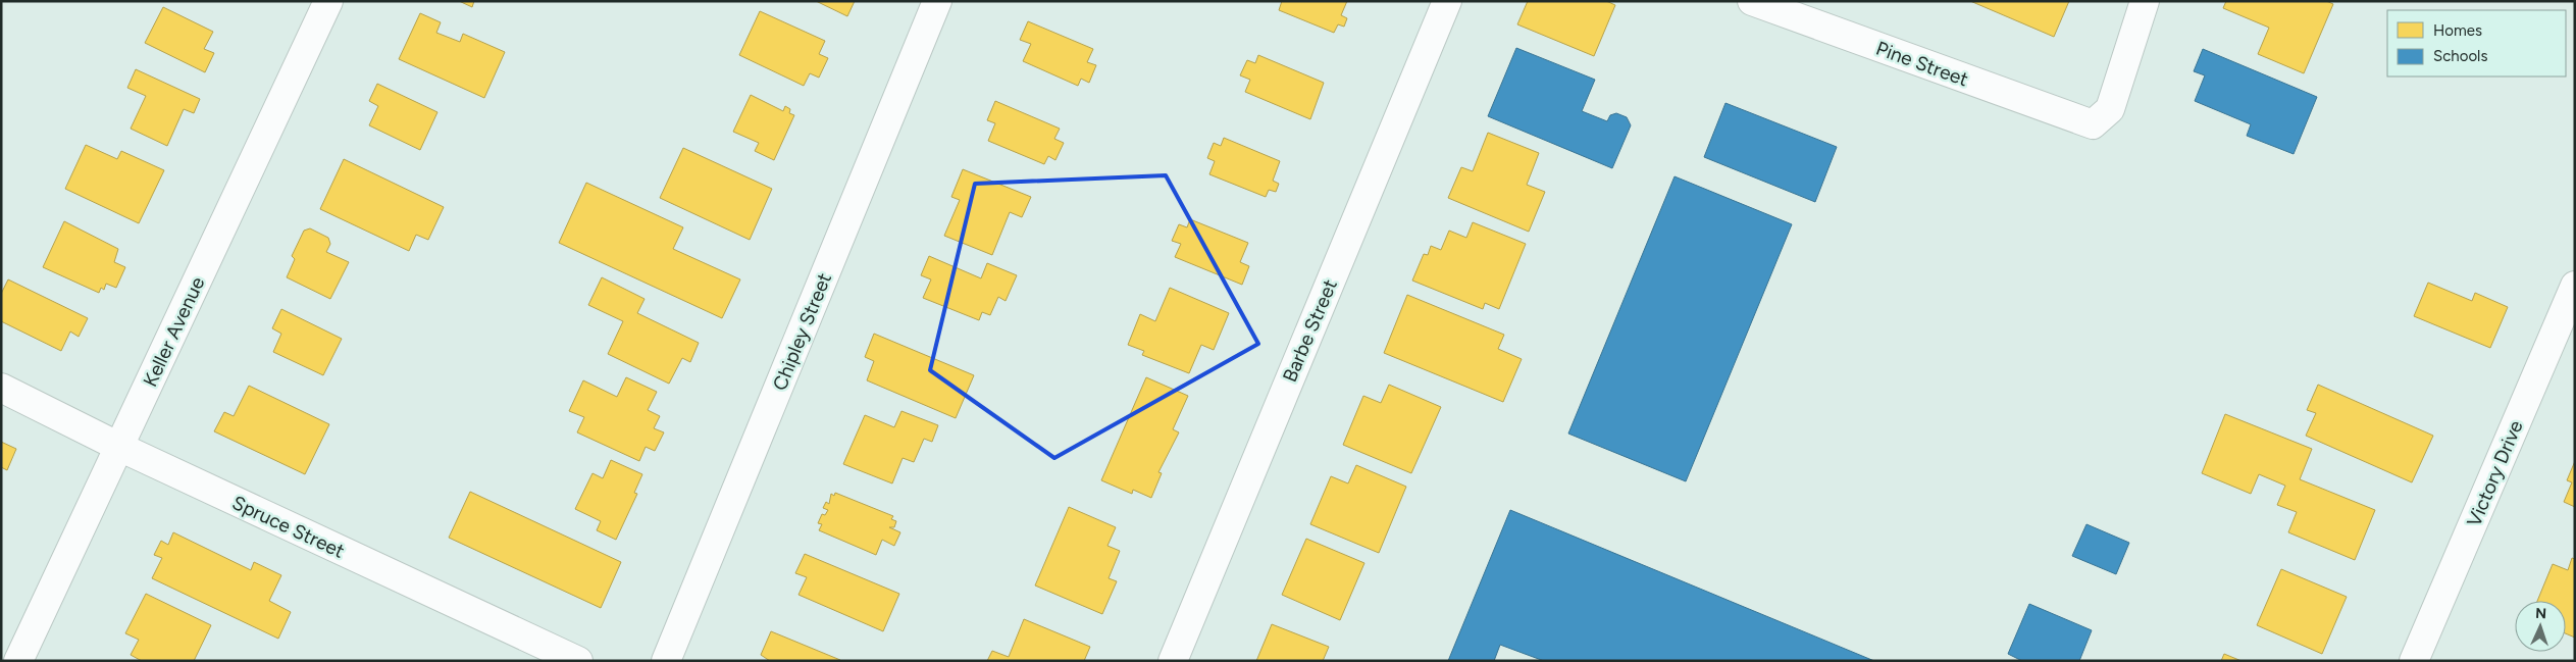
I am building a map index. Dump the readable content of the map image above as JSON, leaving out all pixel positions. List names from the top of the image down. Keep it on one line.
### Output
{"streets":{"street":["Pine Street","Barbe Street","Keller Avenue","Chipley Street","Victory Drive","Spruce Street"]},"crossings":[["Keller Avenue","Spruce Street"]],"legend":["Homes","Schools"],"north":"top"}
